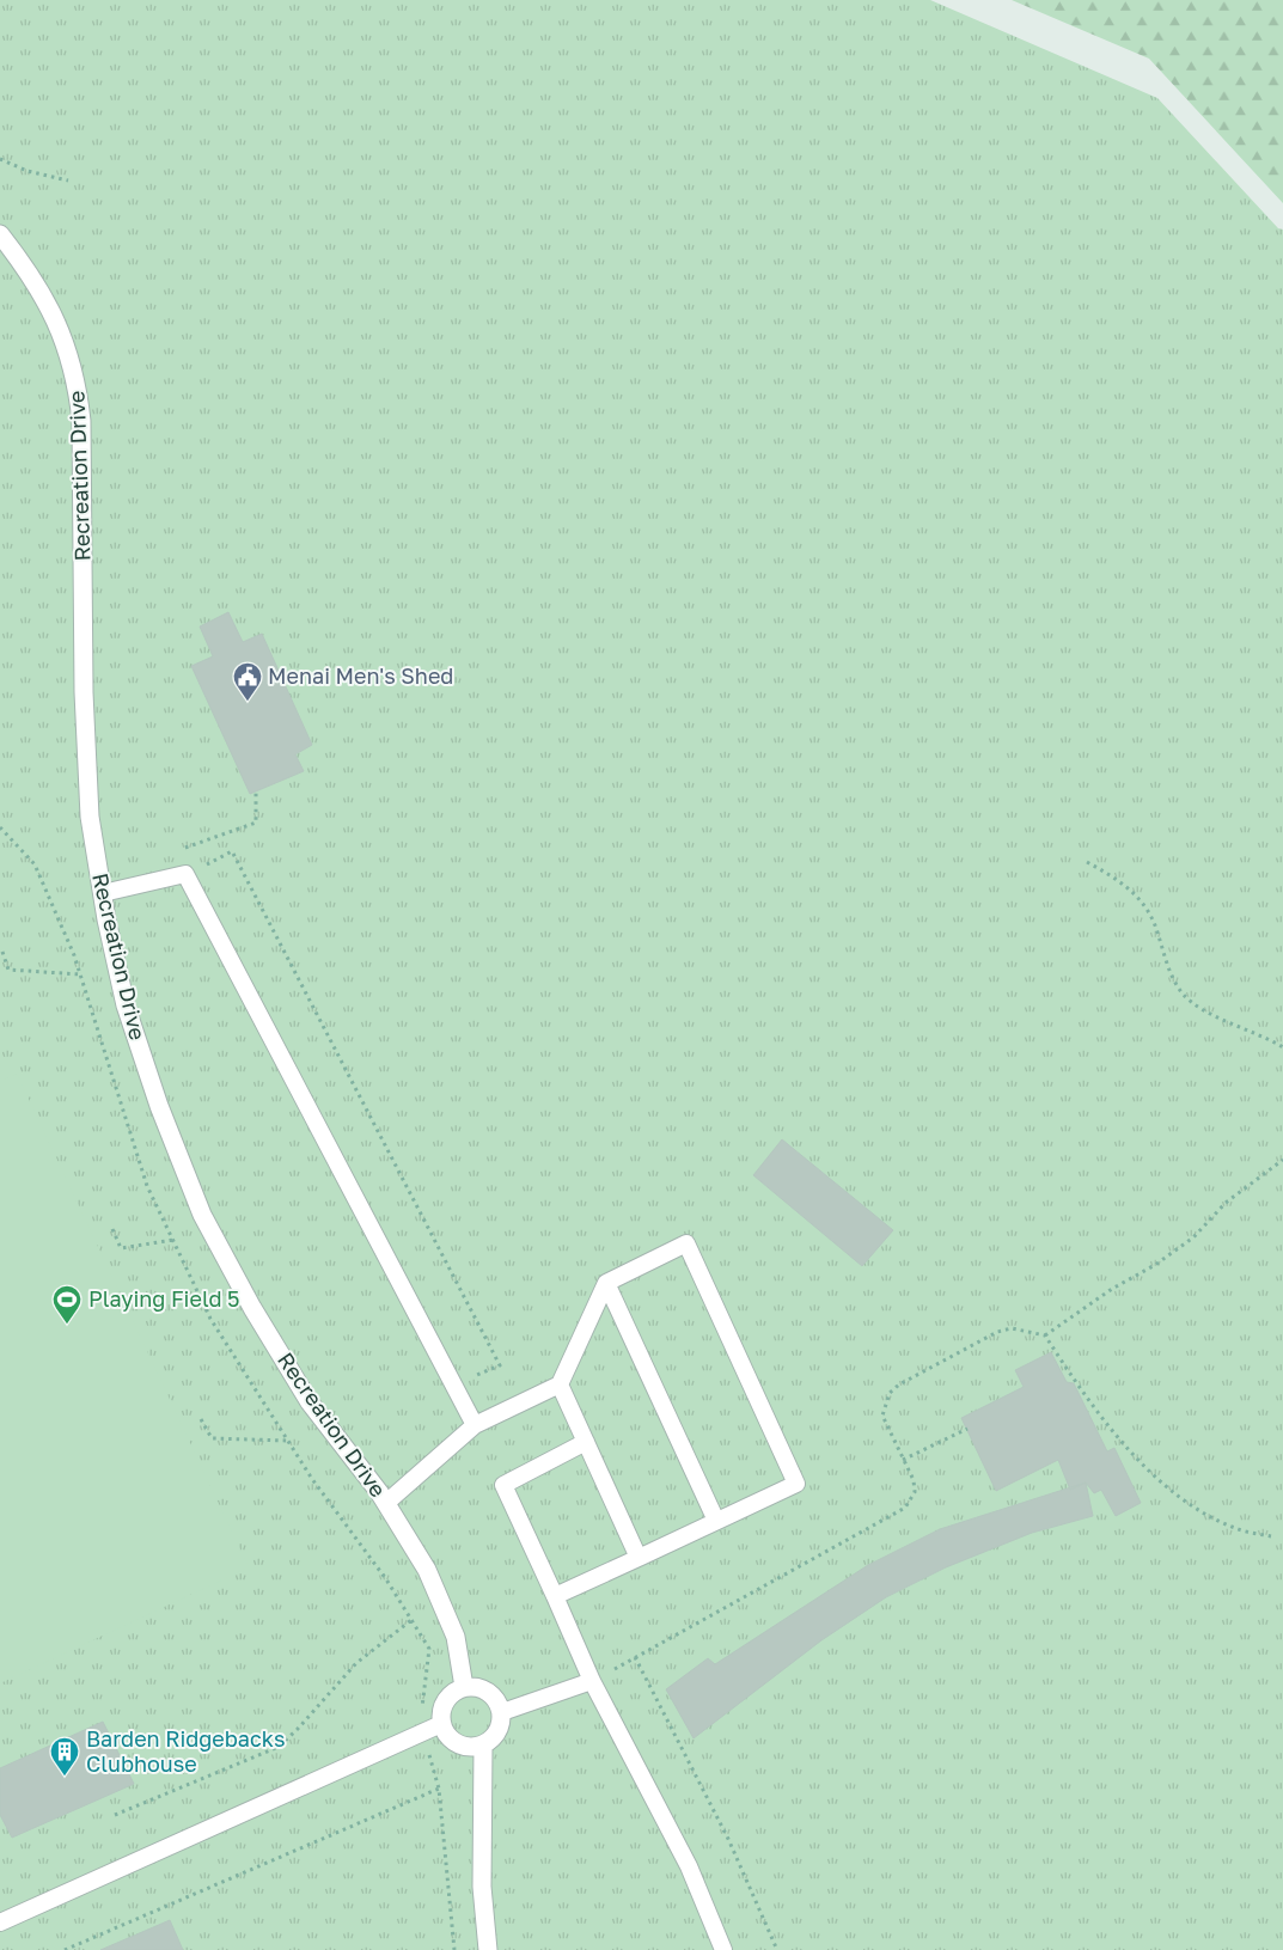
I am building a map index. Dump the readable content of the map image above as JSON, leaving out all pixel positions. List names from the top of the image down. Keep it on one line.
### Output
{"streets":{"street":["Recreation Drive"]},"places":{"public building":["Menai Men's Shed"],"sports":["Playing Field 5"],"building":["Barden Ridgebacks Clubhouse"]}}
